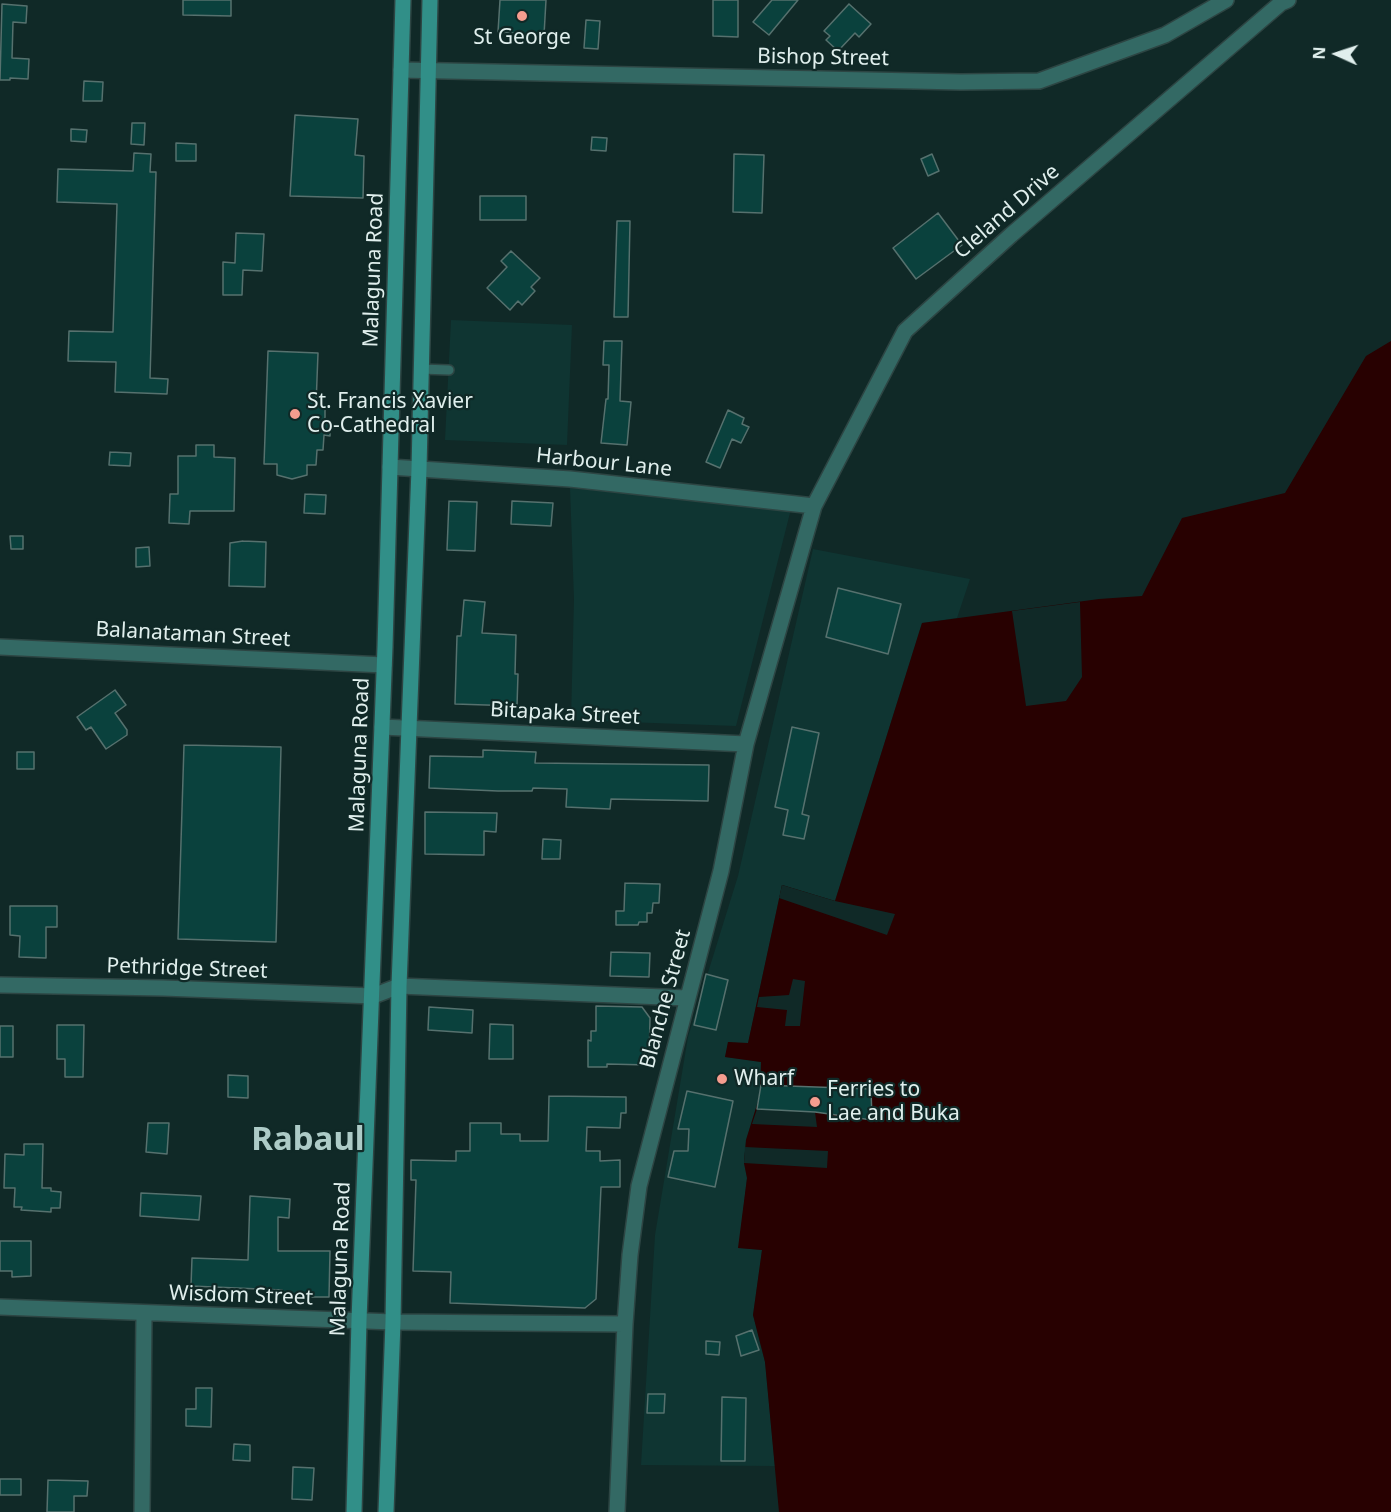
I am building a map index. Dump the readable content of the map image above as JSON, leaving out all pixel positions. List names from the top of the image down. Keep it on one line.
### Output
{"streets":{"street":["Bishop Street","Cleland Drive","Malaguna Road","Harbour Lane","Balanataman Street","Bitapaka Street","Pethridge Street","Blanche Street","Wisdom Street"]},"crossings":[["Bishop Street","Malaguna Road"],["Cleland Drive","Harbour Lane"],["Cleland Drive","Blanche Street"],["Malaguna Road","Harbour Lane"],["Malaguna Road","Balanataman Street"],["Malaguna Road","Bitapaka Street"],["Malaguna Road","Pethridge Street"],["Malaguna Road","Wisdom Street"],["Harbour Lane","Blanche Street"],["Bitapaka Street","Blanche Street"],["Blanche Street","Wisdom Street"]],"districts":["Rabaul"],"places":["St George","St. Francis Xavier Co-Cathedral","Wharf","Ferries to Lae and Buka"],"north":"left"}
